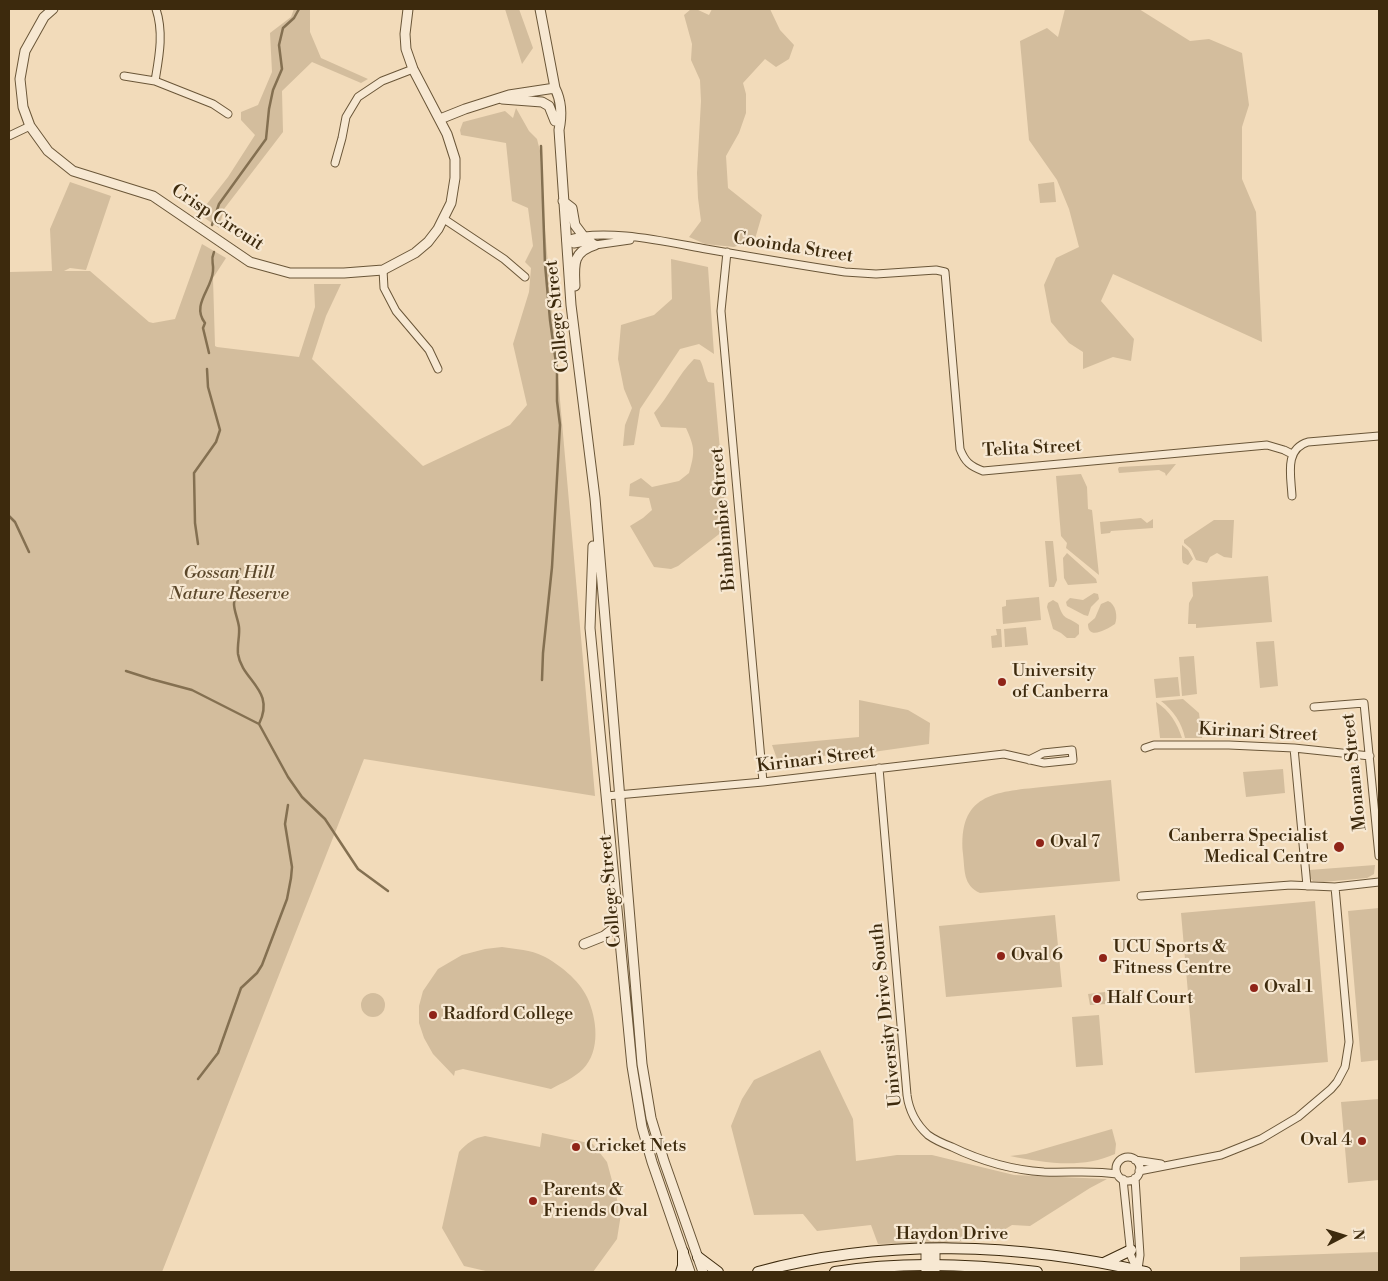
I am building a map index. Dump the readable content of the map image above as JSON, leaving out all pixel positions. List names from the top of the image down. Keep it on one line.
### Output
{"streets":{"main road":["Haydon Drive"],"street":["Crisp Circuit","Cooinda Street","College Street","Telita Street","Bimbimbie Street","Kirinari Street","Monana Street","University Drive South"]},"crossings":[["Cooinda Street","College Street"],["Cooinda Street","Telita Street"],["Cooinda Street","Bimbimbie Street"],["College Street","Kirinari Street"],["Bimbimbie Street","Kirinari Street"],["Kirinari Street","Monana Street"],["Kirinari Street","University Drive South"]],"parks":["Gossan Hill Nature Reserve"],"places":["University of Canberra","Oval 7","Canberra Specialist Medical Centre","Oval 6","UCU Sports & Fitness Centre","Oval 1","Half Court","Radford College","Oval 4","Cricket Nets","Parents & Friends Oval"],"north":"right"}
